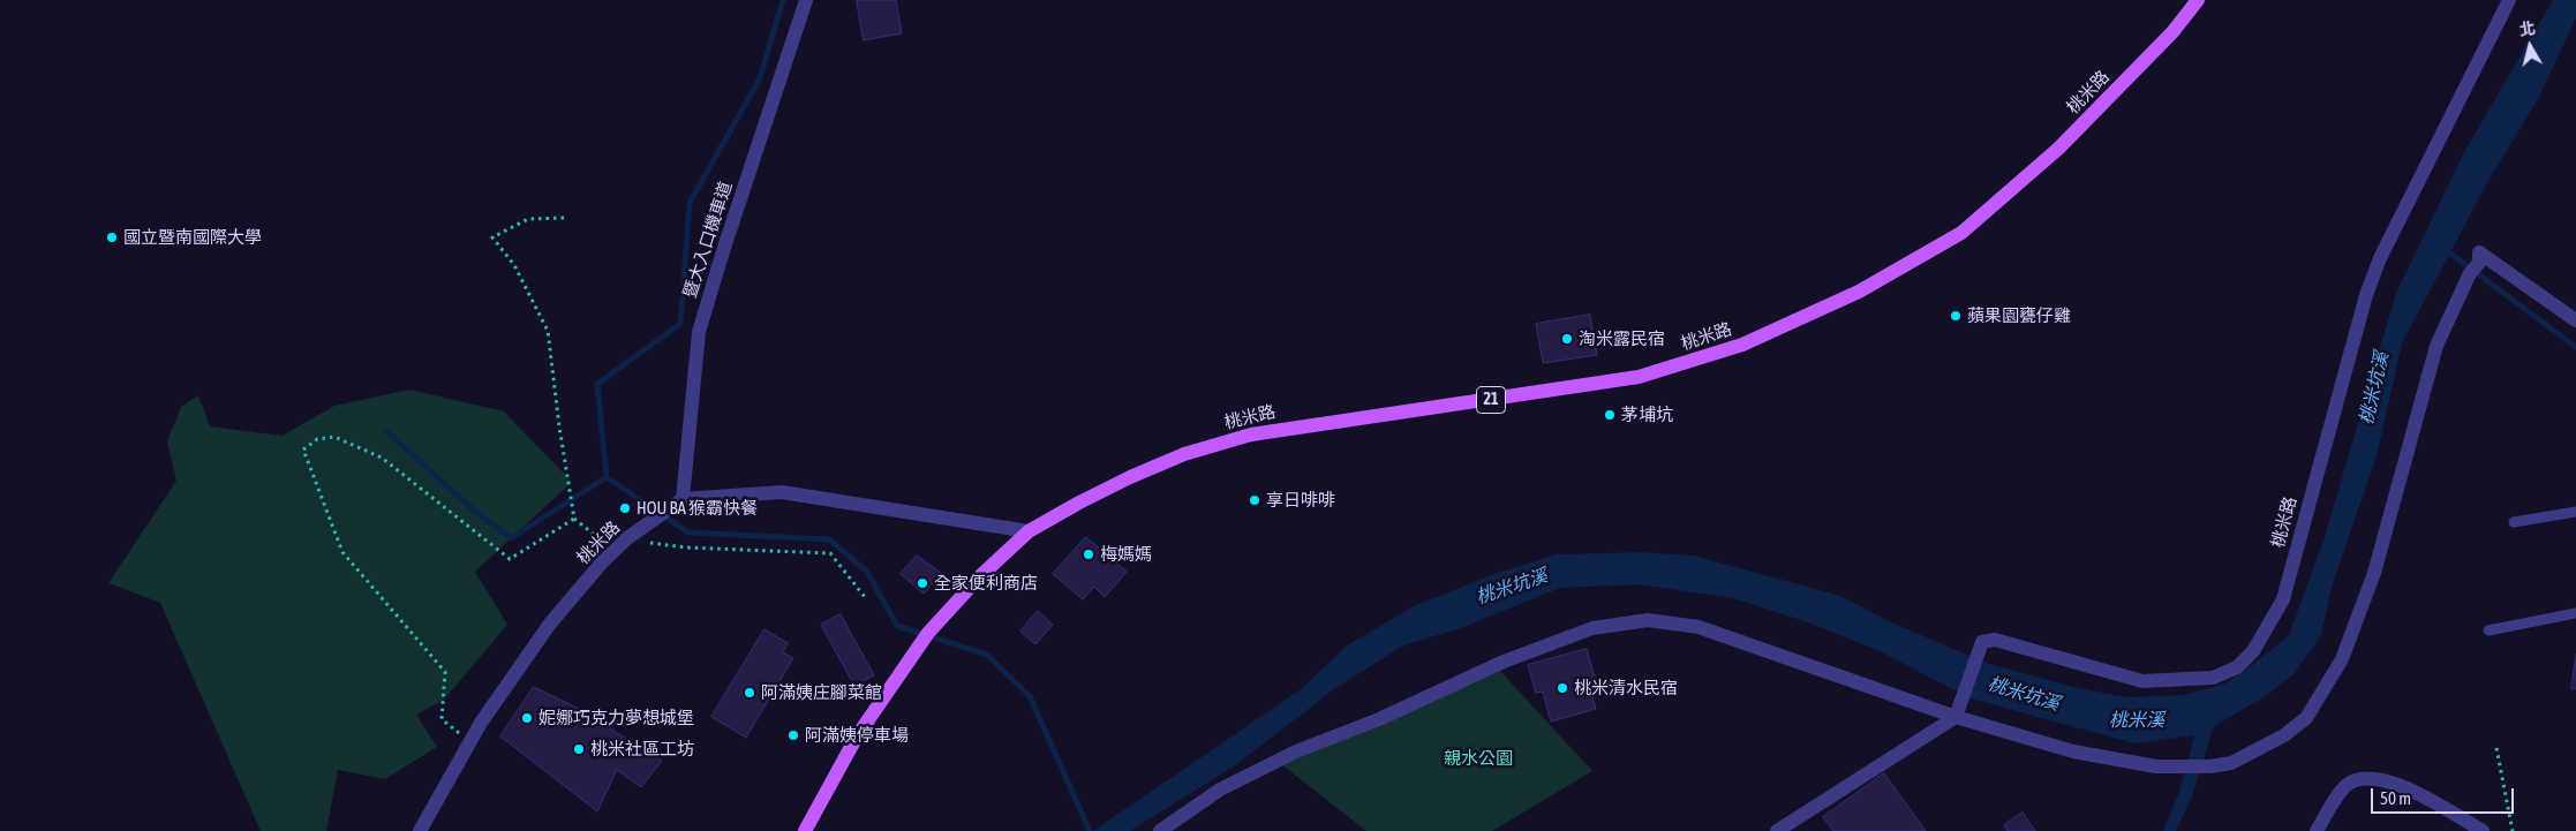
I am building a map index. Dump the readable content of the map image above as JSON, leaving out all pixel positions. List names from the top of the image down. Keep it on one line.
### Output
{"streets":{"main road":["桃米路","21"],"street":["暨大入口機車道"]},"crossings":[["桃米路","暨大入口機車道"]],"water":["桃米坑溪","桃米溪"],"parks":["親水公園"],"places":["國立暨南國際大學","蘋果園甕仔雞","淘米露民宿","茅埔坑","享日啡啡","HOU BA 猴霸快餐","梅媽媽","全家便利商店","桃米清水民宿","阿滿姨庄腳菜館","妮娜巧克力夢想城堡","阿滿姨停車場","桃米社區工坊"],"scale_bar":"50 m","north":"top"}
